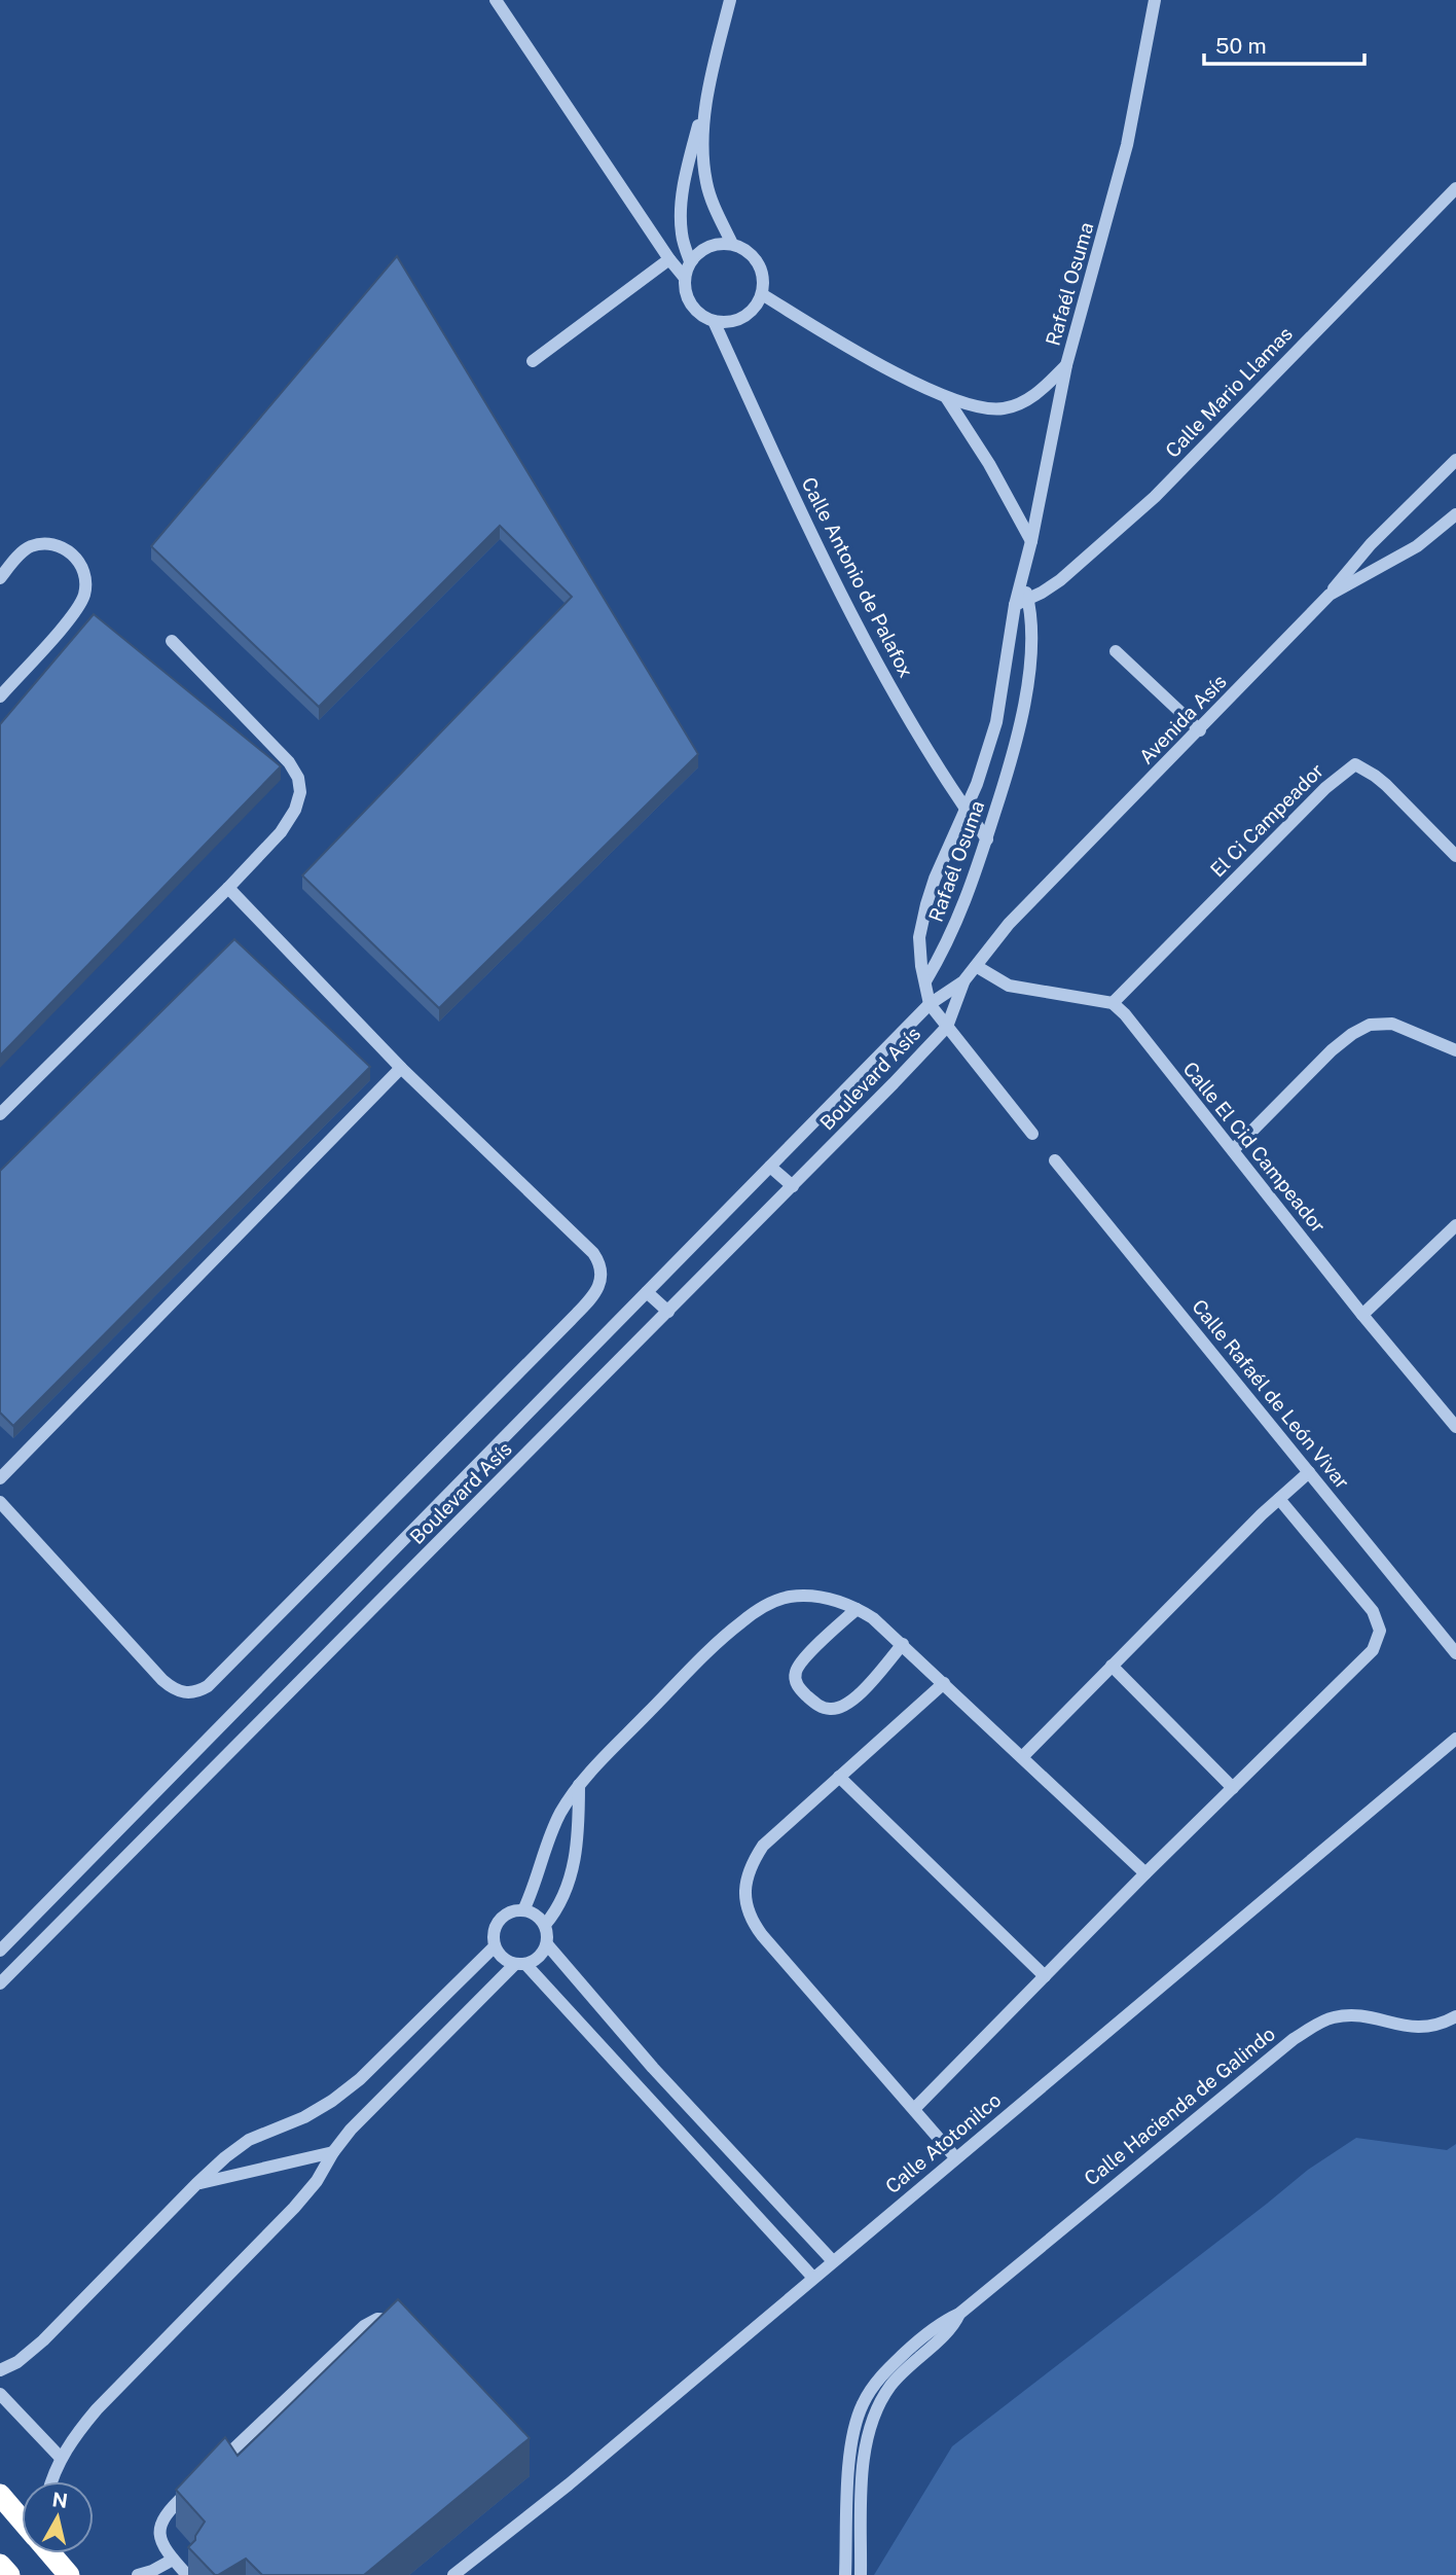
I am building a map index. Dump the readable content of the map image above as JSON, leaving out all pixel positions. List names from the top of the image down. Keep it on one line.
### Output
{"streets":{"street":["Rafaél Osuma","Calle Mario Llamas","Calle Antonio de Palafox","Avenida Asís","El Ci Campeador","Boulevard Asís","Calle El Cid Campeador","Calle Rafaél de León Vivar","Calle Hacienda de Galindo","Calle Atotonilco"]},"crossings":[["Rafaél Osuma","Calle Mario Llamas"],["Rafaél Osuma","Calle Antonio de Palafox"],["Rafaél Osuma","Avenida Asís"],["Rafaél Osuma","Boulevard Asís"],["Avenida Asís","Boulevard Asís"],["El Ci Campeador","Calle El Cid Campeador"]],"scale_bar":"50 m","north":"top"}
